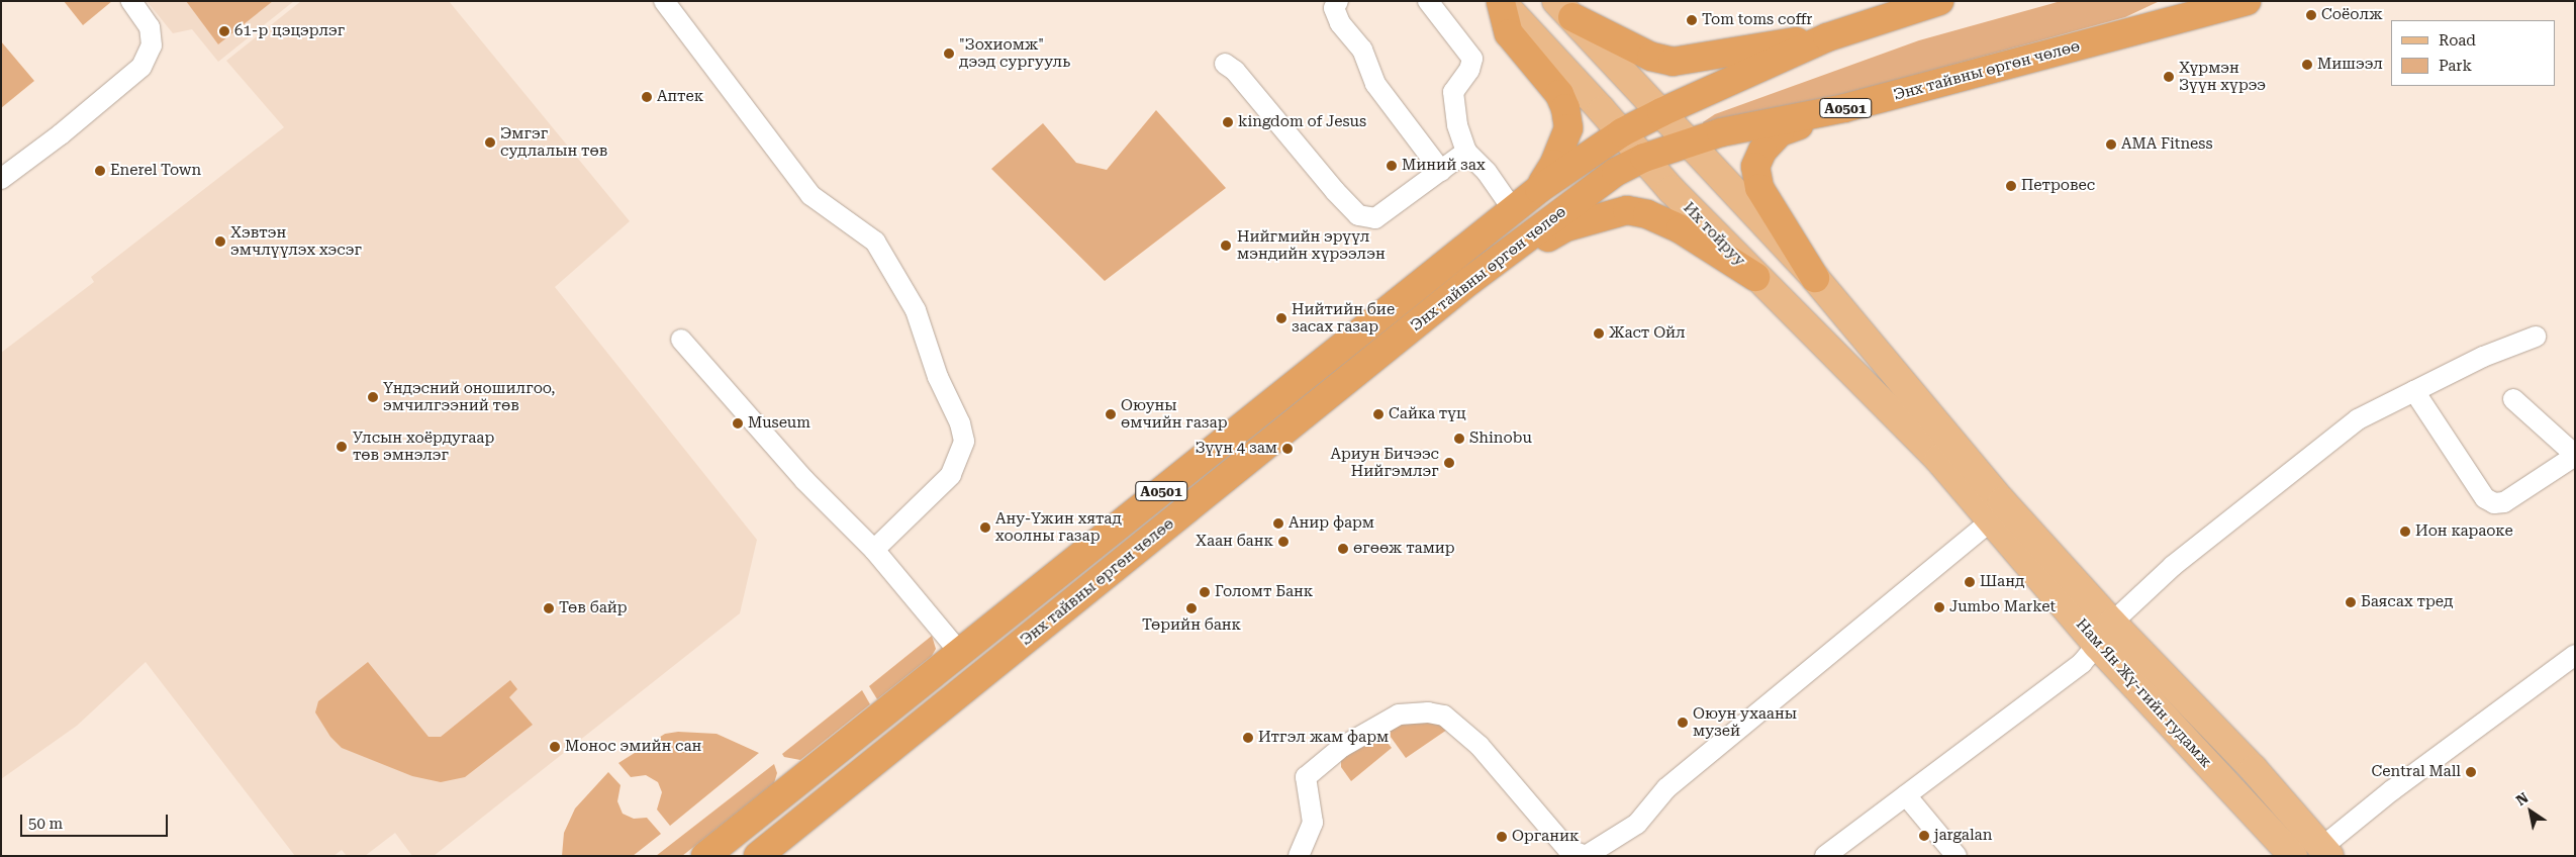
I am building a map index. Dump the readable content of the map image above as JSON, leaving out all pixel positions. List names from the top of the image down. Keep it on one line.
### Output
{"streets":{"highway":["Энх тайвны өргөн чөлөө","A0501"],"main road":["Их тойруу","Нам Ян Жү-гийн гудамж"]},"crossings":[["Энх тайвны өргөн чөлөө","Их тойруу"],["Их тойруу","Нам Ян Жү-гийн гудамж"]],"places":["Соёолж","Tom toms coffr","61-р цэцэрлэг","\"Зохиомж\" дээд сургууль","Мишээл","Хүрмэн Зүүн хүрээ","Аптек","kingdom of Jesus","Эмгэг судлалын төв","AMA Fitness","Миний зах","Enerel Town","Петровес","Хэвтэн эмчлүүлэх хэсэг","Нийгмийн эрүүл мэндийн хүрээлэн","Нийтийн бие засах газар","Жаст Ойл","Үндэсний оношилгоо, эмчилгээний төв","Оюуны өмчийн газар","Сайка түц","Museum","Shinobu","Улсын хоёрдугаар төв эмнэлэг","Зүүн 4 зам","Ариун Бичээс Нийгэмлэг","Анир фарм","Ану-Үжин хятад хоолны газар","Ион караоке","Хаан банк","өгөөж тамир","Шанд","Голомт Банк","Баясах тред","Jumbo Market","Төв байр","Төрийн банк","Оюун ухааны музей","Итгэл жам фарм","Монос эмийн сан","Central Mall","jargalan","Органик"],"legend":["Road","Park"],"scale_bar":"50 m","north":"top left"}
